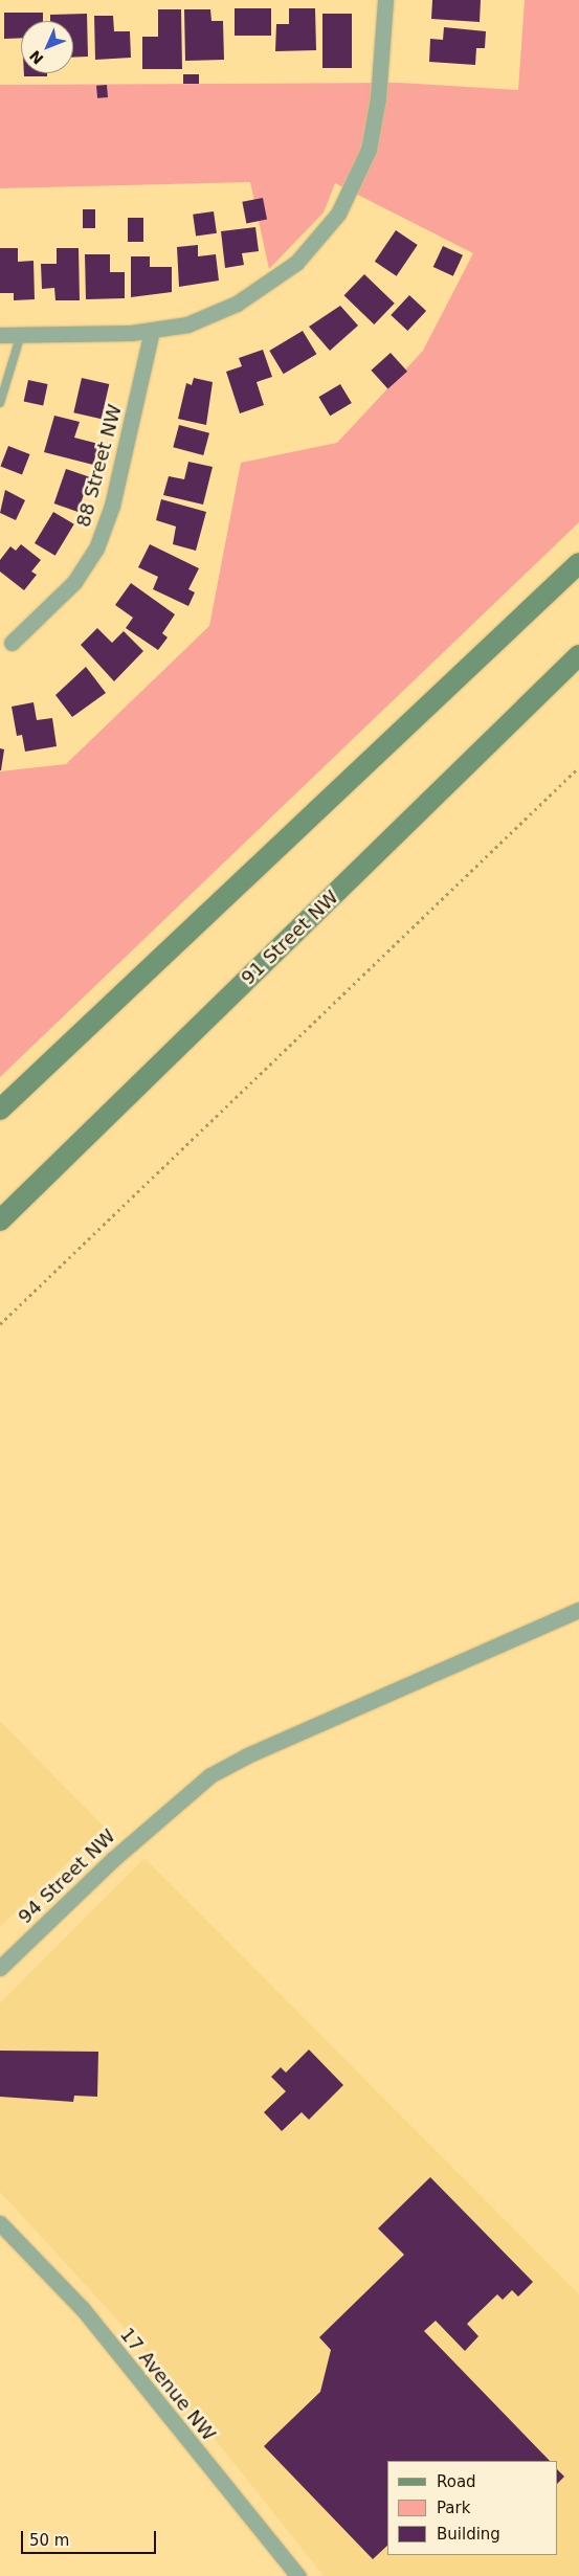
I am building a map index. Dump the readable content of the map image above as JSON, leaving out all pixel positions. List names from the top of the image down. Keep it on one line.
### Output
{"streets":{"main road":["91 Street NW"],"street":["88 Street NW","94 Street NW","17 Avenue NW"]},"legend":["Road","Park","Building"],"scale_bar":"50 m","north":"bottom left"}
